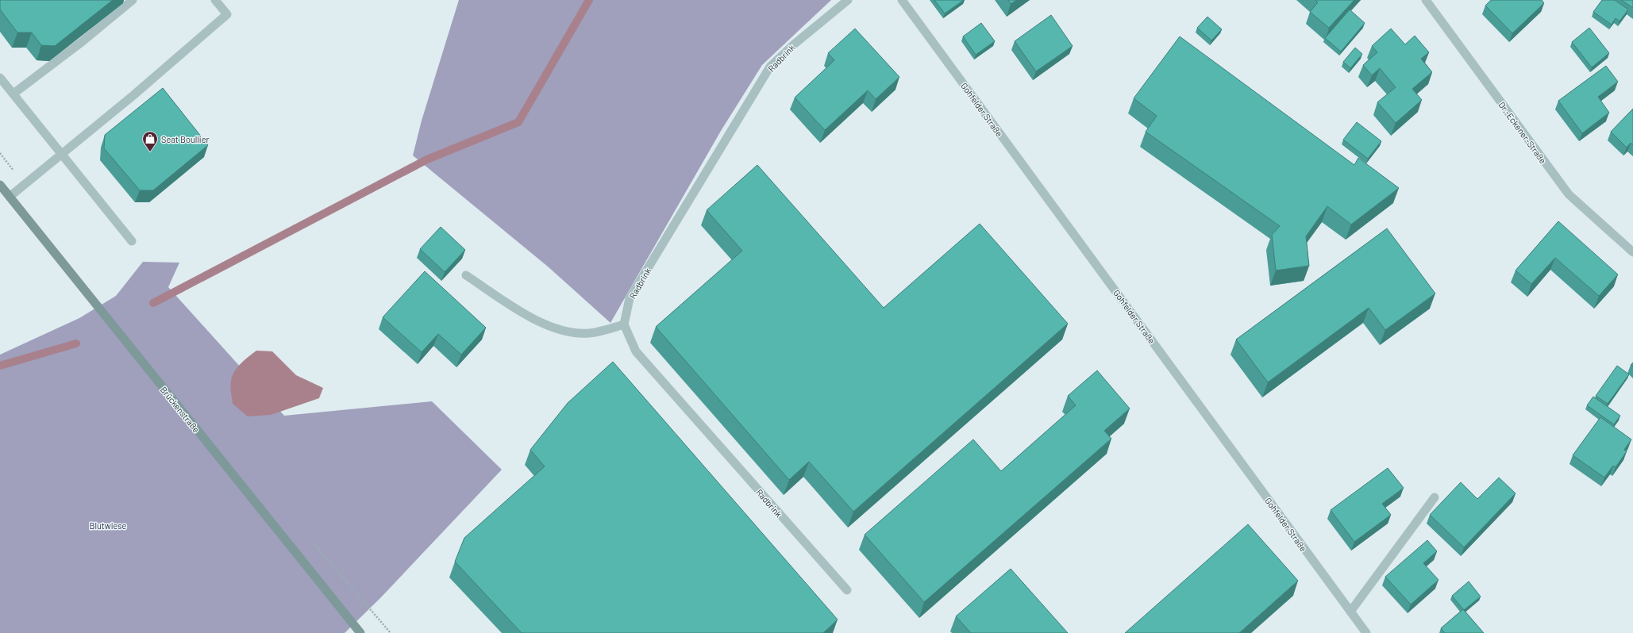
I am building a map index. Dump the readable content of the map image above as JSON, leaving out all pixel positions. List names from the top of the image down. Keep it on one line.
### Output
{"streets":{"main road":["Brückenstraße"],"street":["Radbrink","Gohfelder Straße","Dr.-Eckener-Straße"]},"parks":["Blutwiese"],"places":{"shop":["Seat Boullier"]}}
